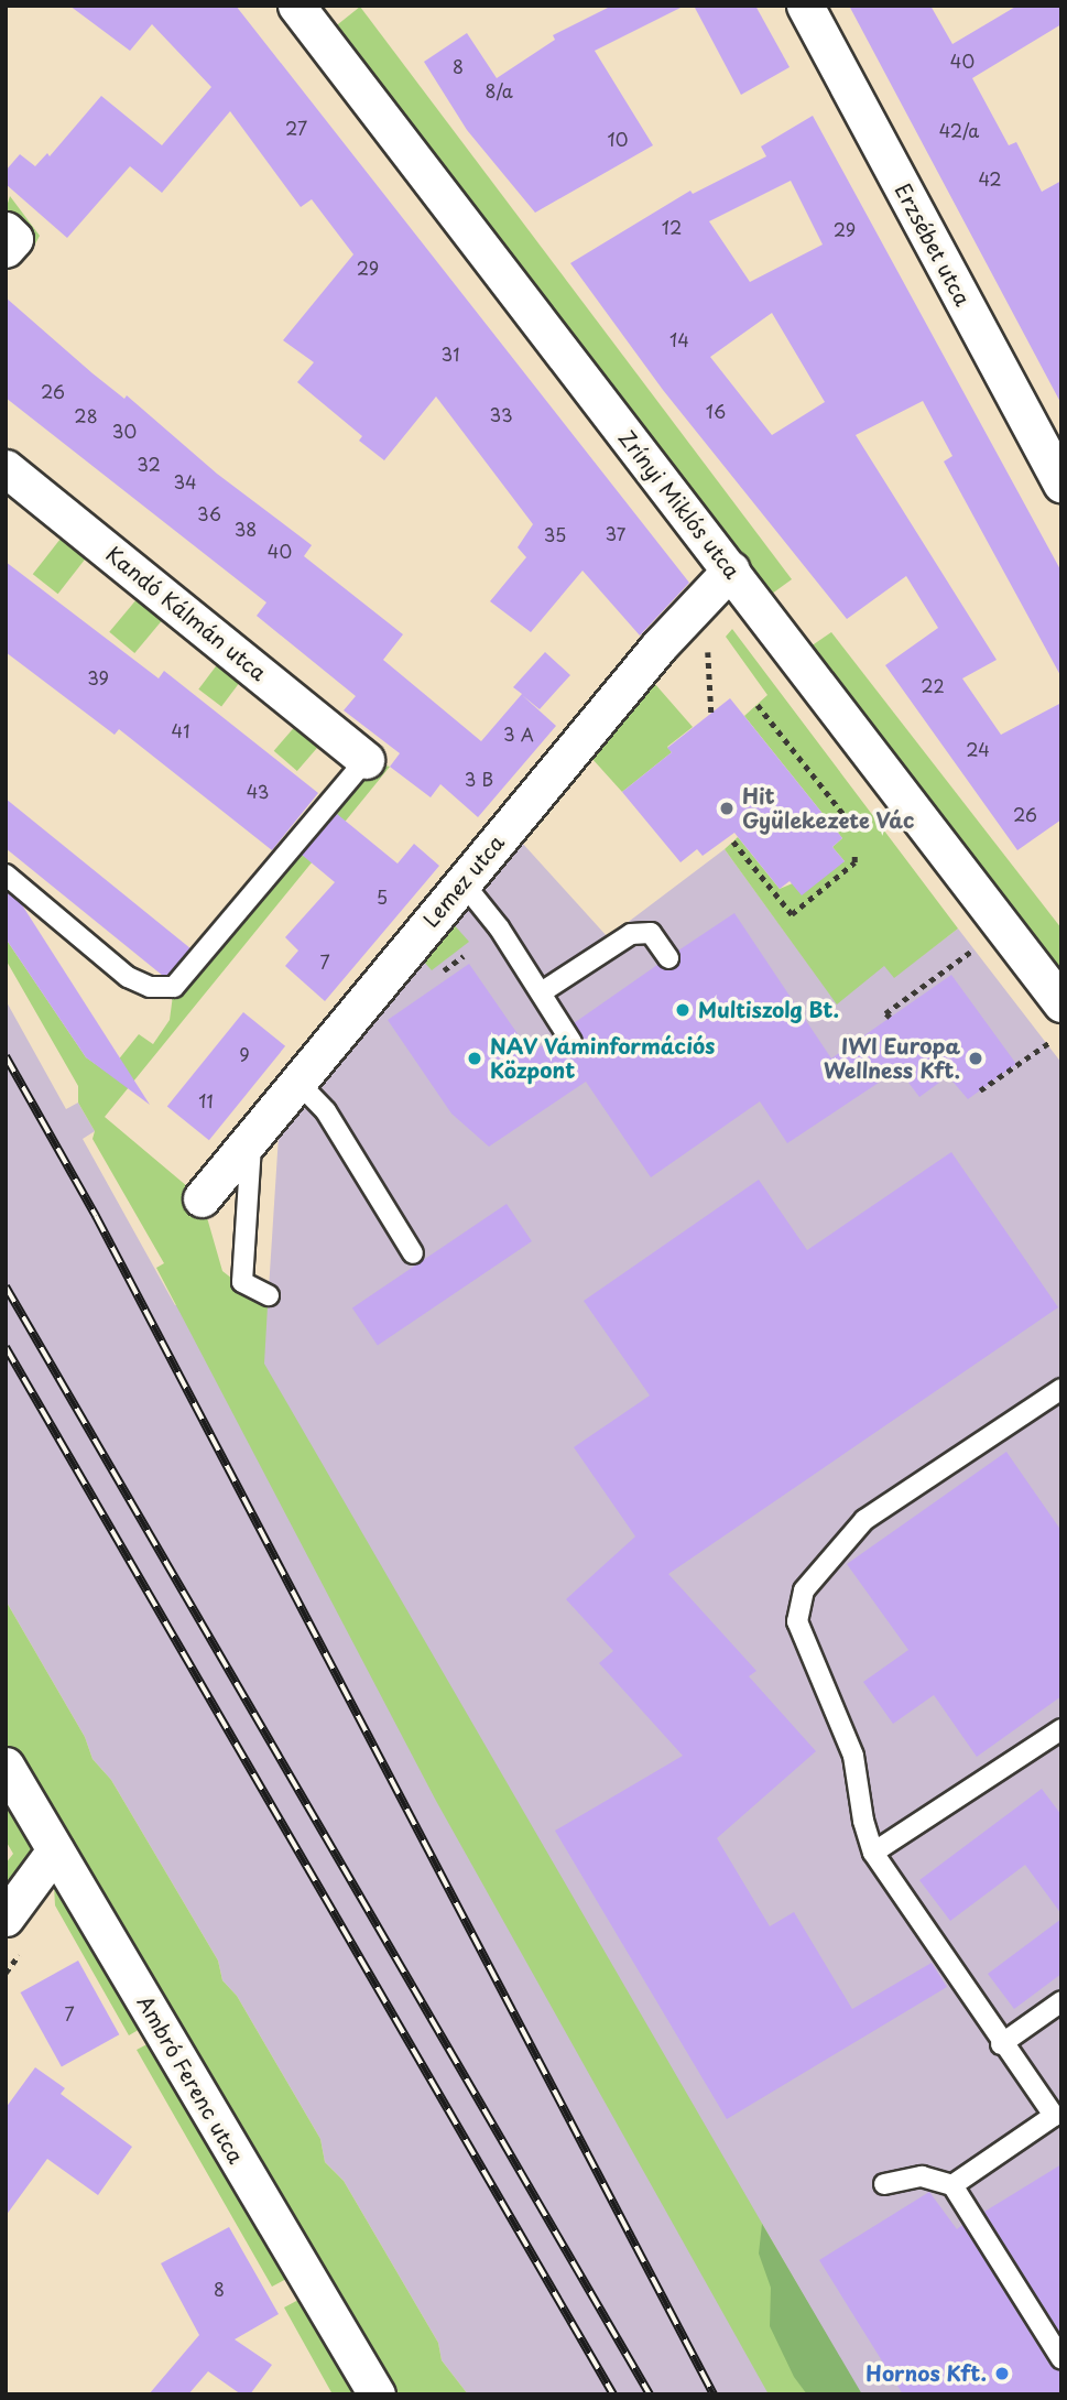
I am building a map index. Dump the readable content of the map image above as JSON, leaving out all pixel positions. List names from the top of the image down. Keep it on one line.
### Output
{"streets":{"street":["Erzsébet utca","Zrínyi Miklós utca","Kandó Kálmán utca","Lemez utca","Ambró Ferenc utca"]},"crossings":[["Zrínyi Miklós utca","Lemez utca"]],"places":["Hit Gyülekezete Vác","Multiszolg Bt.","NAV Váminformációs Központ","IWI Europa Wellness Kft.","Hornos Kft."],"house_numbers":["40","8","8/a","27","42/a","10","42","12","29","29","14","31","26","16","33","28","30","32","34","36","38","37","35","40","39","22","41","3 A","24","3 B","43","26","5","7","9","11","7","8"]}
